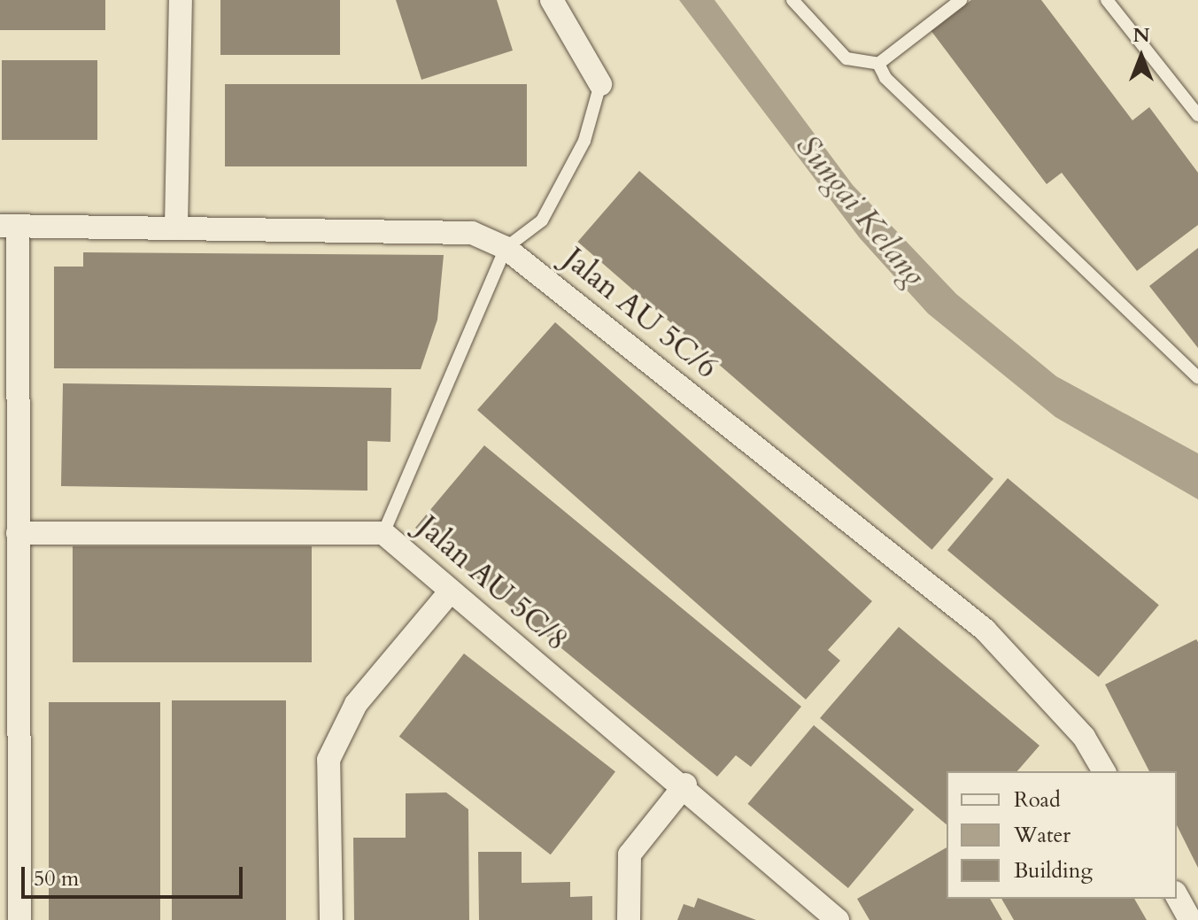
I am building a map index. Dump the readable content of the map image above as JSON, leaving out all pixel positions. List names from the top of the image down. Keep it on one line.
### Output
{"streets":{"street":["Jalan AU 5C/6","Jalan AU 5C/8"]},"water":["Sungai Kelang"],"legend":["Road","Water","Building"],"scale_bar":"50 m","north":"top"}
